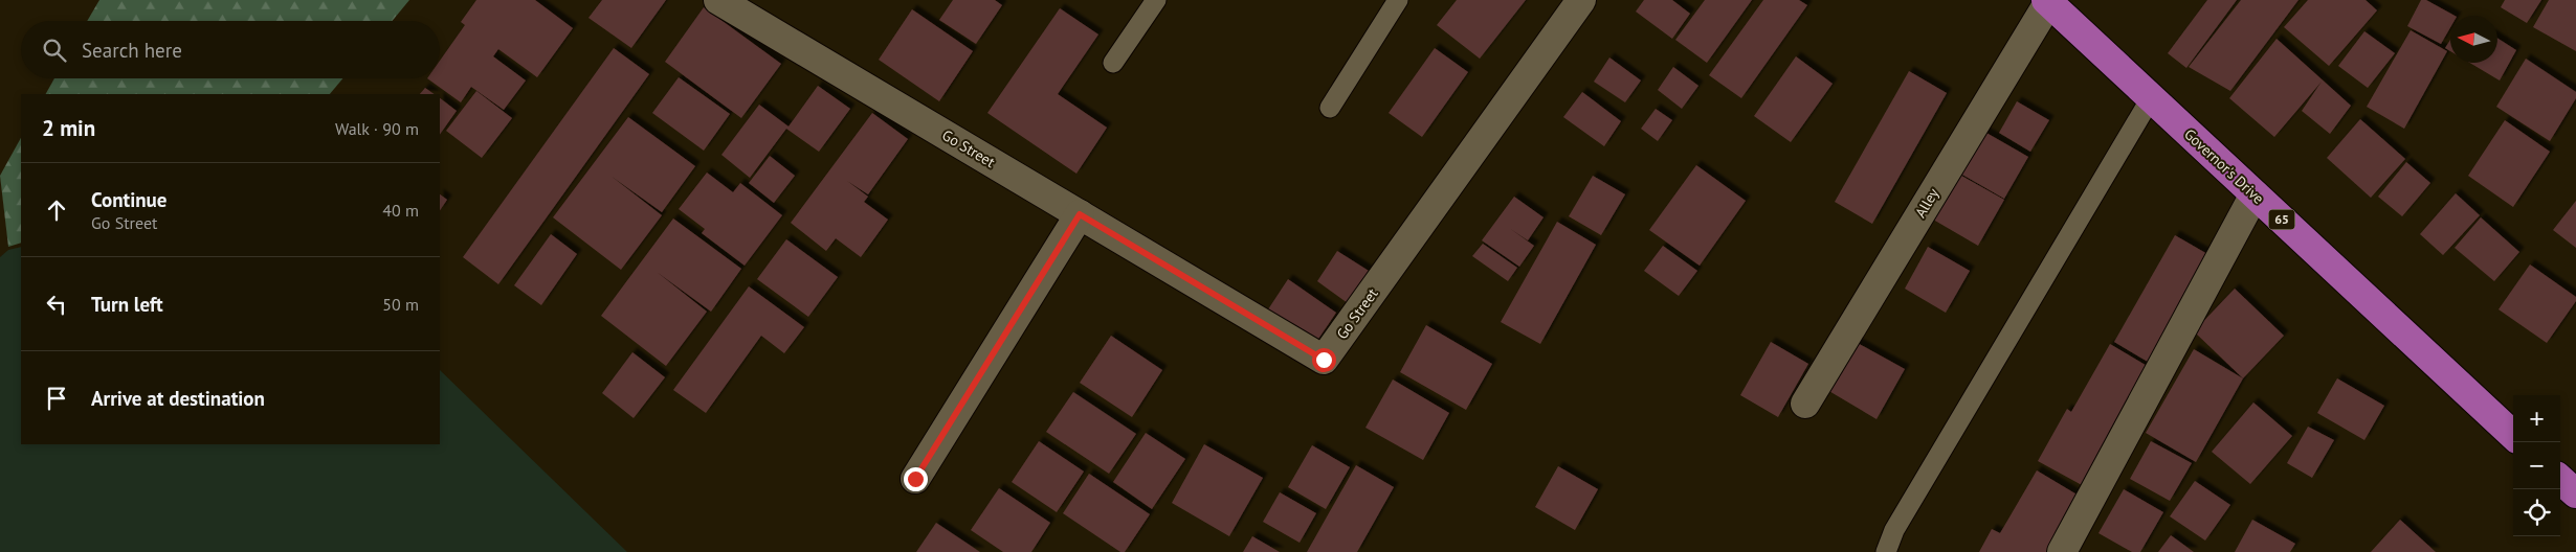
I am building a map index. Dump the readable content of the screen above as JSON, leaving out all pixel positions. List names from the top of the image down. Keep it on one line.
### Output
{"streets":{"highway":["Governor's Drive","65"],"street":["Go Street","Alley"]},"crossings":[["Governor's Drive","Alley"]],"north":"left","page":{"search":"Search here","heading":["2 min","Walk · 90 m"],"list":[["Continue","Go Street","40 m"],["Turn left","50 m"],"Arrive at destination"],"map_buttons":["+","−"]}}
